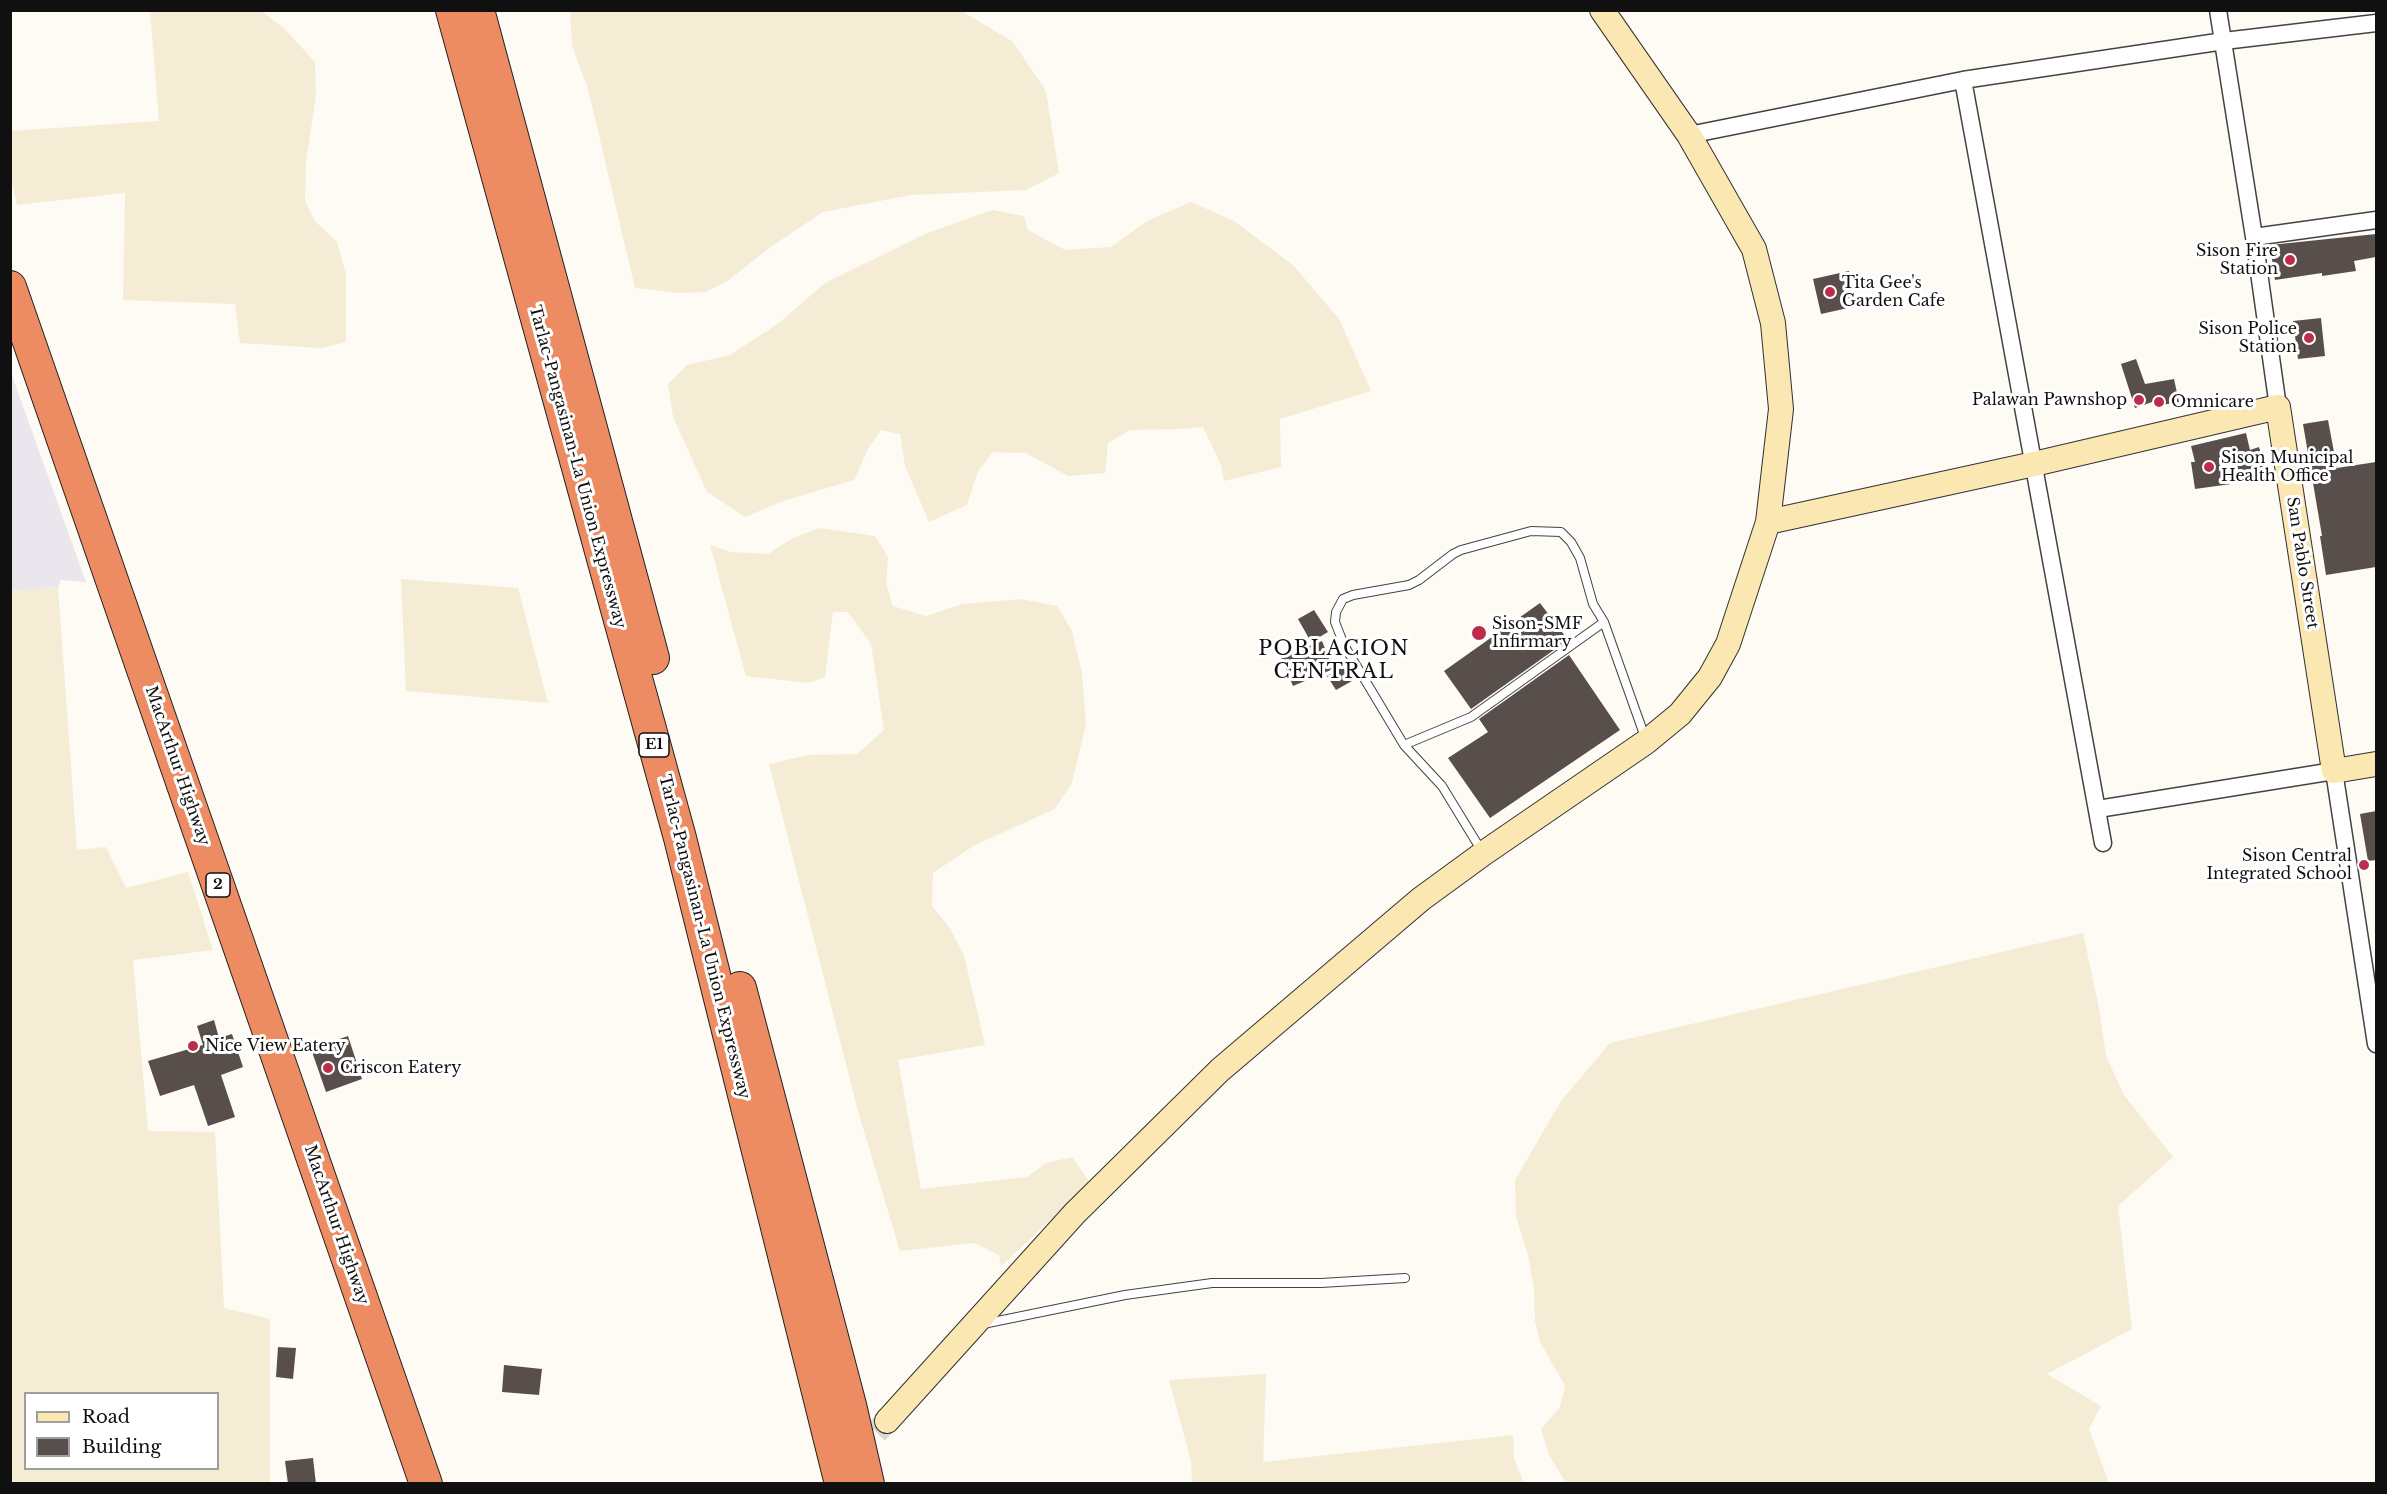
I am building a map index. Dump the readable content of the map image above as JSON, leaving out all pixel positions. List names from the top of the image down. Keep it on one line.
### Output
{"streets":{"highway":["Tarlac-Pangasinan-La Union Expressway","E1","MacArthur Highway","2"],"street":["San Pablo Street"]},"districts":["POBLACION CENTRAL"],"places":["Sison Fire Station","Tita Gee's Garden Cafe","Sison Police Station","Palawan Pawnshop","Omnicare","Sison Municipal Health Office","Sison-SMF Infirmary","Sison Central Integrated School","Nice View Eatery","Criscon Eatery"],"legend":["Road","Building"]}
